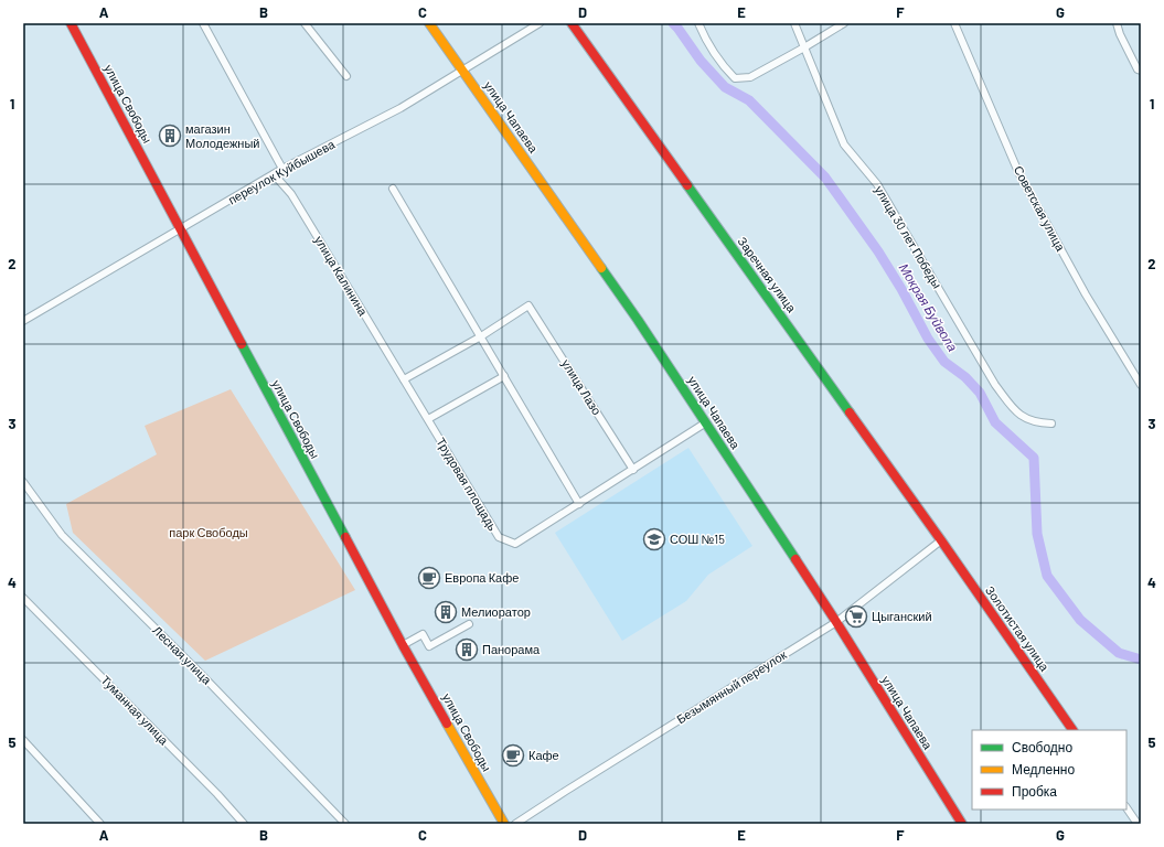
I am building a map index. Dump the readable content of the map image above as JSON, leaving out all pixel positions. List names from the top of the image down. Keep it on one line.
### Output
{"streets":{"street":["улица Свободы","улица Чапаева","переулок Куйбышева","Советская улица","улица 30 лет Победы","Заречная улица","улица Калинина","улица Лазо","Трудовая площадь","Золотистая улица","Лесная улица","Безымянный переулок","Туманная улица"]},"crossings":[["улица Свободы","переулок Куйбышева"],["улица Чапаева","переулок Куйбышева"],["улица Чапаева","Трудовая площадь"],["улица Чапаева","Безымянный переулок"],["переулок Куйбышева","улица Калинина"],["Заречная улица","Золотистая улица"],["Заречная улица","Безымянный переулок"],["улица Калинина","Трудовая площадь"],["улица Лазо","Трудовая площадь"],["Золотистая улица","Безымянный переулок"]],"water":["Мокрая Буйвола"],"parks":["парк Свободы"],"places":{"building":["магазин Молодежный","Мелиоратор","Панорама"],"school or university":["СОШ №15"],"cafe":["Европа Кафе","Кафе"],"supermarket":["Цыганский"]},"legend":["Свободно","Медленно","Пробка"],"grid":{"columns":["A","B","C","D","E","F","G"],"rows":["1","2","3","4","5"]}}
